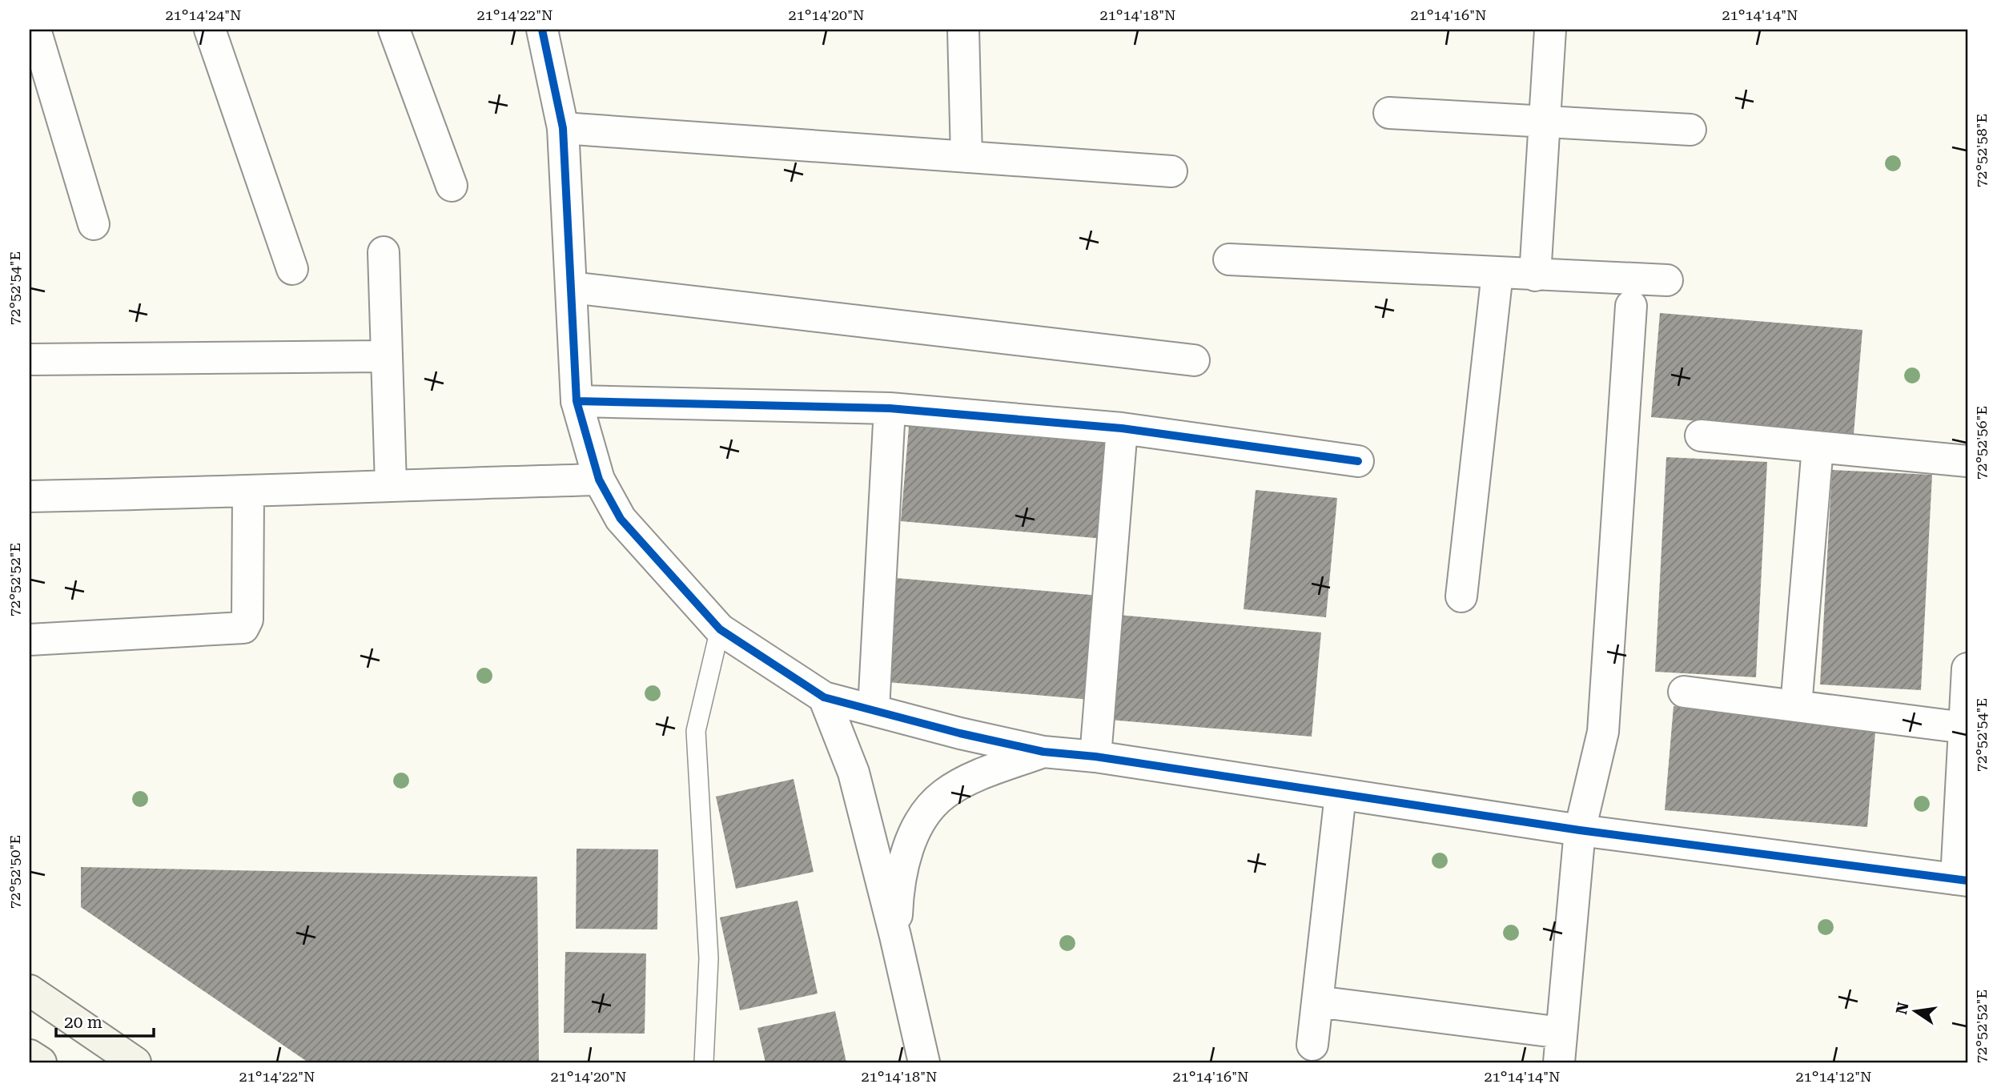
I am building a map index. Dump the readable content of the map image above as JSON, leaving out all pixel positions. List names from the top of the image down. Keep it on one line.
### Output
{"scale_bar":"20 m","north":"left","coordinates":["21°14'24\"N","21°14'22\"N","21°14'20\"N","21°14'18\"N","21°14'16\"N","21°14'14\"N","72°52'58\"E","72°52'54\"E","72°52'56\"E","72°52'52\"E","72°52'50\"E","21°14'12\"N"]}
